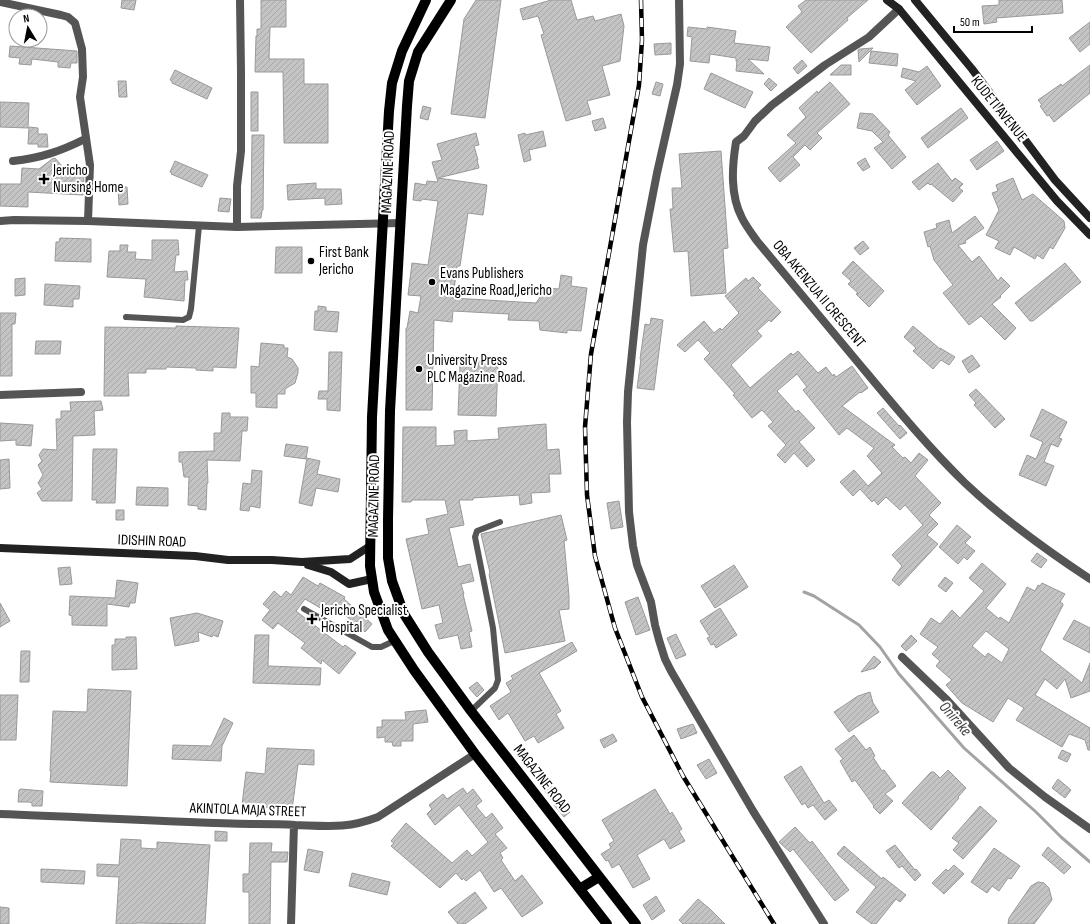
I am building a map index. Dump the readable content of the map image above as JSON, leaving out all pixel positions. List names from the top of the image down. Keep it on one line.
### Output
{"streets":{"main road":["KUDETI AVENUE","MAGAZINE ROAD","IDISHIN ROAD"],"street":["OBA AKENZUA II CRESCENT","AKINTOLA MAJA STREET"]},"crossings":[["KUDETI AVENUE","OBA AKENZUA II CRESCENT"],["MAGAZINE ROAD","AKINTOLA MAJA STREET"]],"water":["Onireke"],"places":{"health":["Jericho Nursing Home","Jericho Specialist Hospital"],"other":["First Bank Jericho","Evans Publishers Magazine Road,Jericho","University Press PLC Magazine Road."]},"scale_bar":"50 m","north":"top"}
